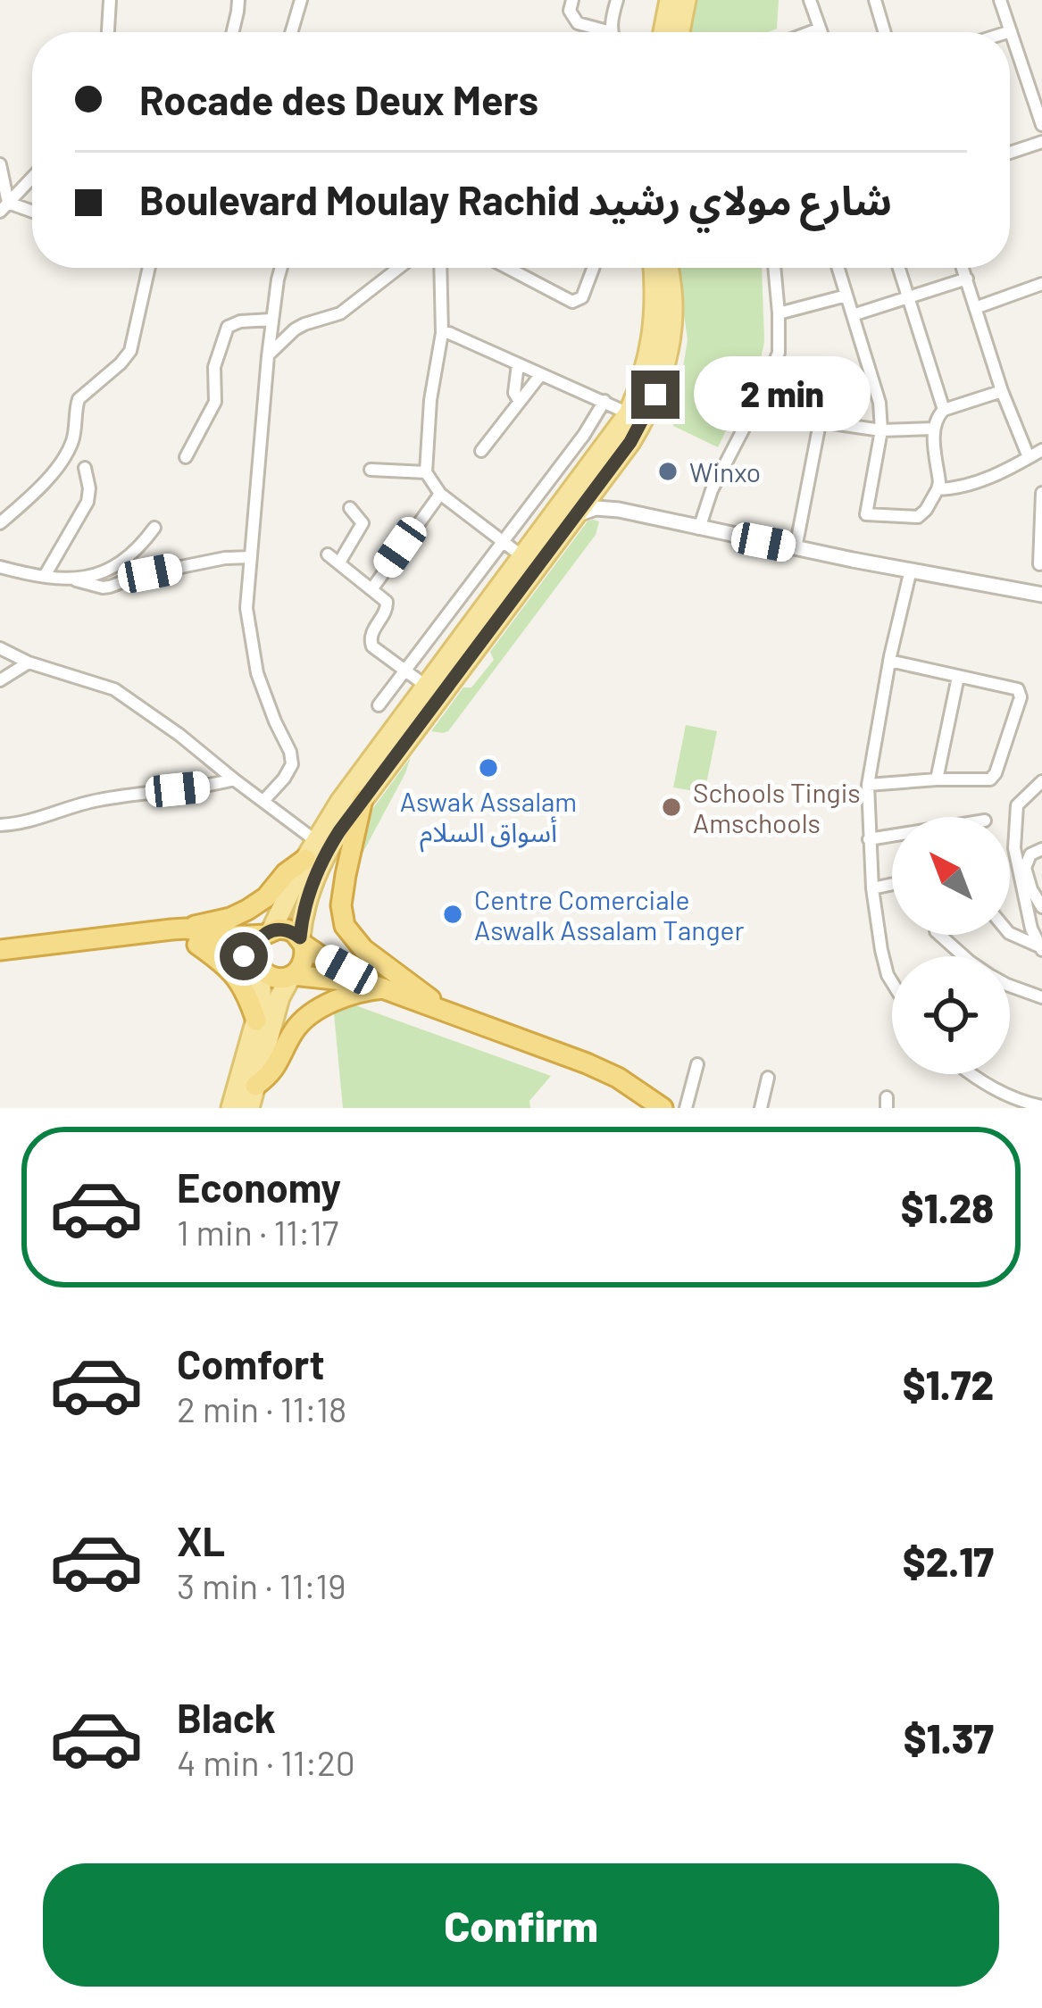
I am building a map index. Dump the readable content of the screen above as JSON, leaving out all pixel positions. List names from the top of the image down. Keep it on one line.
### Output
{"places":["Winxo","Aswak Assalam أسواق السلام","Schools Tingis Amschools","Centre Comerciale Aswalk Assalam Tanger"],"north":"top left","page":{"banner":["Rocade des Deux Mers","Boulevard Moulay Rachid شارع مولاي رشيد"],"bubble":"2 min","list":[{"name":"Economy","note":"1 min · 11:17","value":"$1.28"},{"name":"Comfort","note":"2 min · 11:18","value":"$1.72"},{"name":"XL","note":"3 min · 11:19","value":"$2.17"},{"name":"Black","note":"4 min · 11:20","value":"$1.37"}],"buttons":"Confirm"}}
